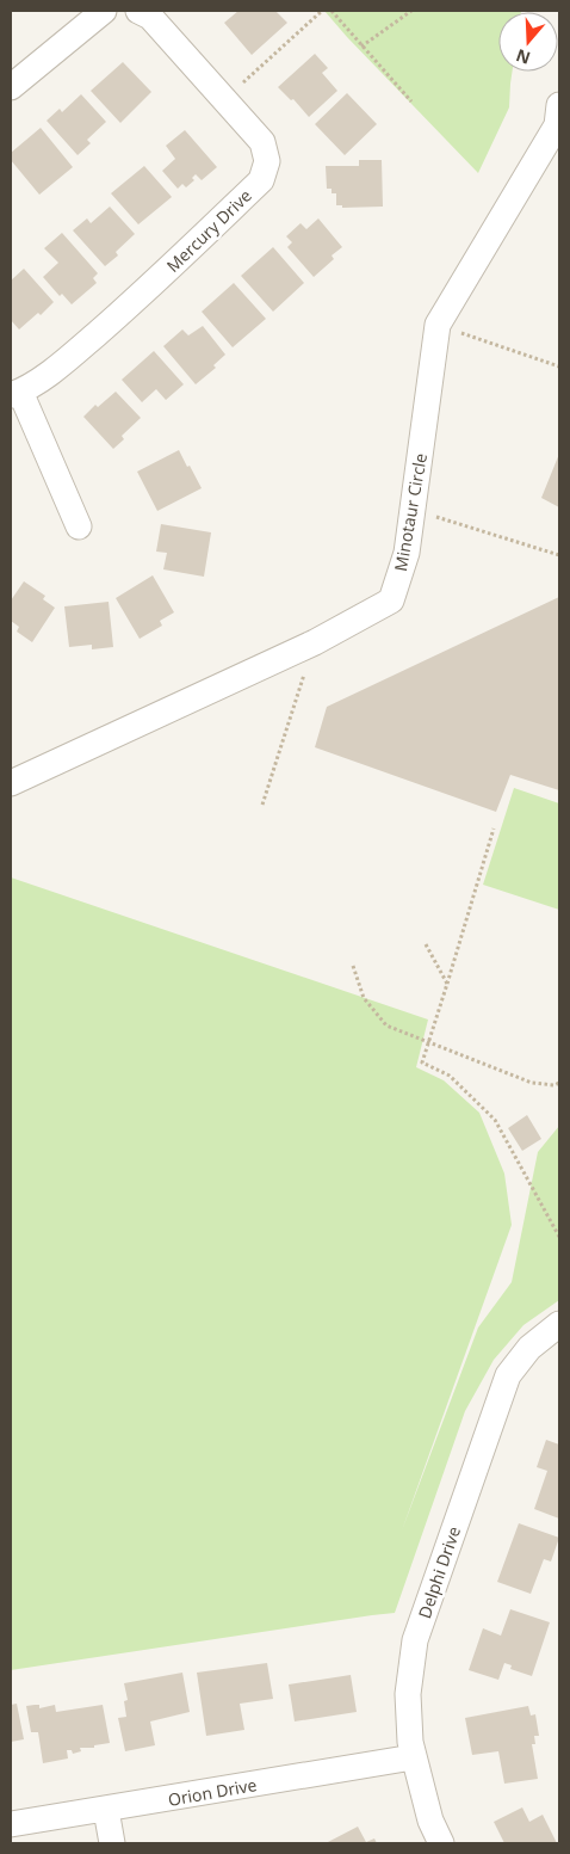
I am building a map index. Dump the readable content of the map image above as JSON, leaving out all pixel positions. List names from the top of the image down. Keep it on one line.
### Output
{"streets":{"street":["Mercury Drive","Minotaur Circle","Delphi Drive","Orion Drive"]},"crossings":[["Delphi Drive","Orion Drive"]],"north":"bottom"}
